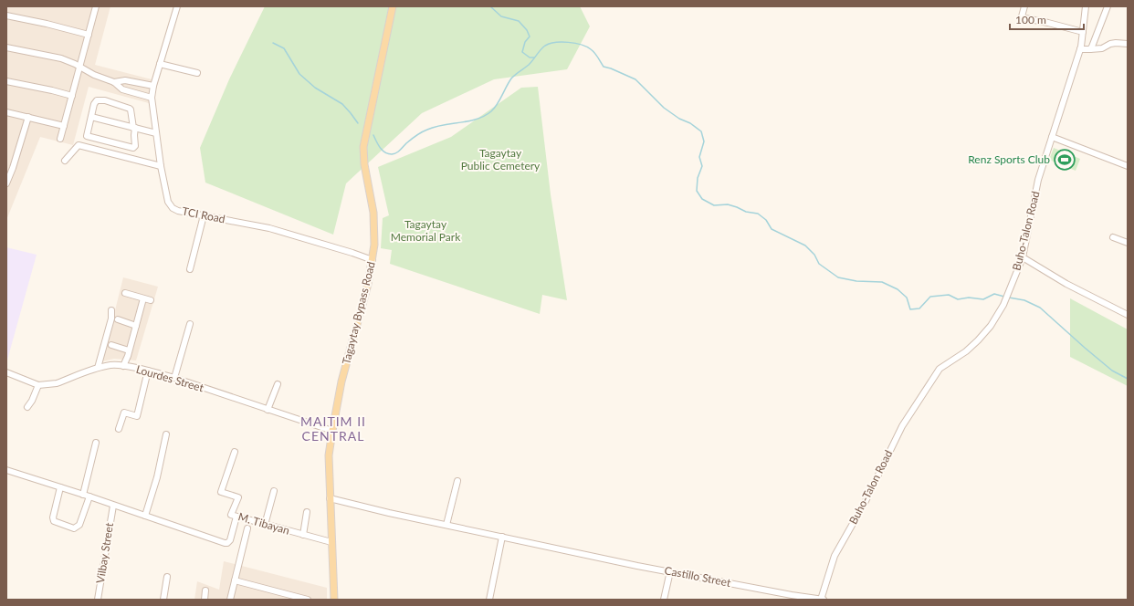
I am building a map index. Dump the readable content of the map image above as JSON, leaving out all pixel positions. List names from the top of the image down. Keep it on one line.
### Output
{"streets":{"main road":["Tagaytay Bypass Road"],"street":["TCI Road","Buho-Talon Road","Lourdes Street","M. Tibayan","Vilbay Street","Castillo Street"]},"crossings":[["TCI Road","Tagaytay Bypass Road"],["Buho-Talon Road","Castillo Street"],["Tagaytay Bypass Road","Lourdes Street"],["Tagaytay Bypass Road","M. Tibayan"],["Tagaytay Bypass Road","Castillo Street"]],"districts":["MAITIM II CENTRAL"],"parks":["Tagaytay Public Cemetery","Tagaytay Memorial Park"],"places":{"sports":["Renz Sports Club"]},"scale_bar":"100 m"}
